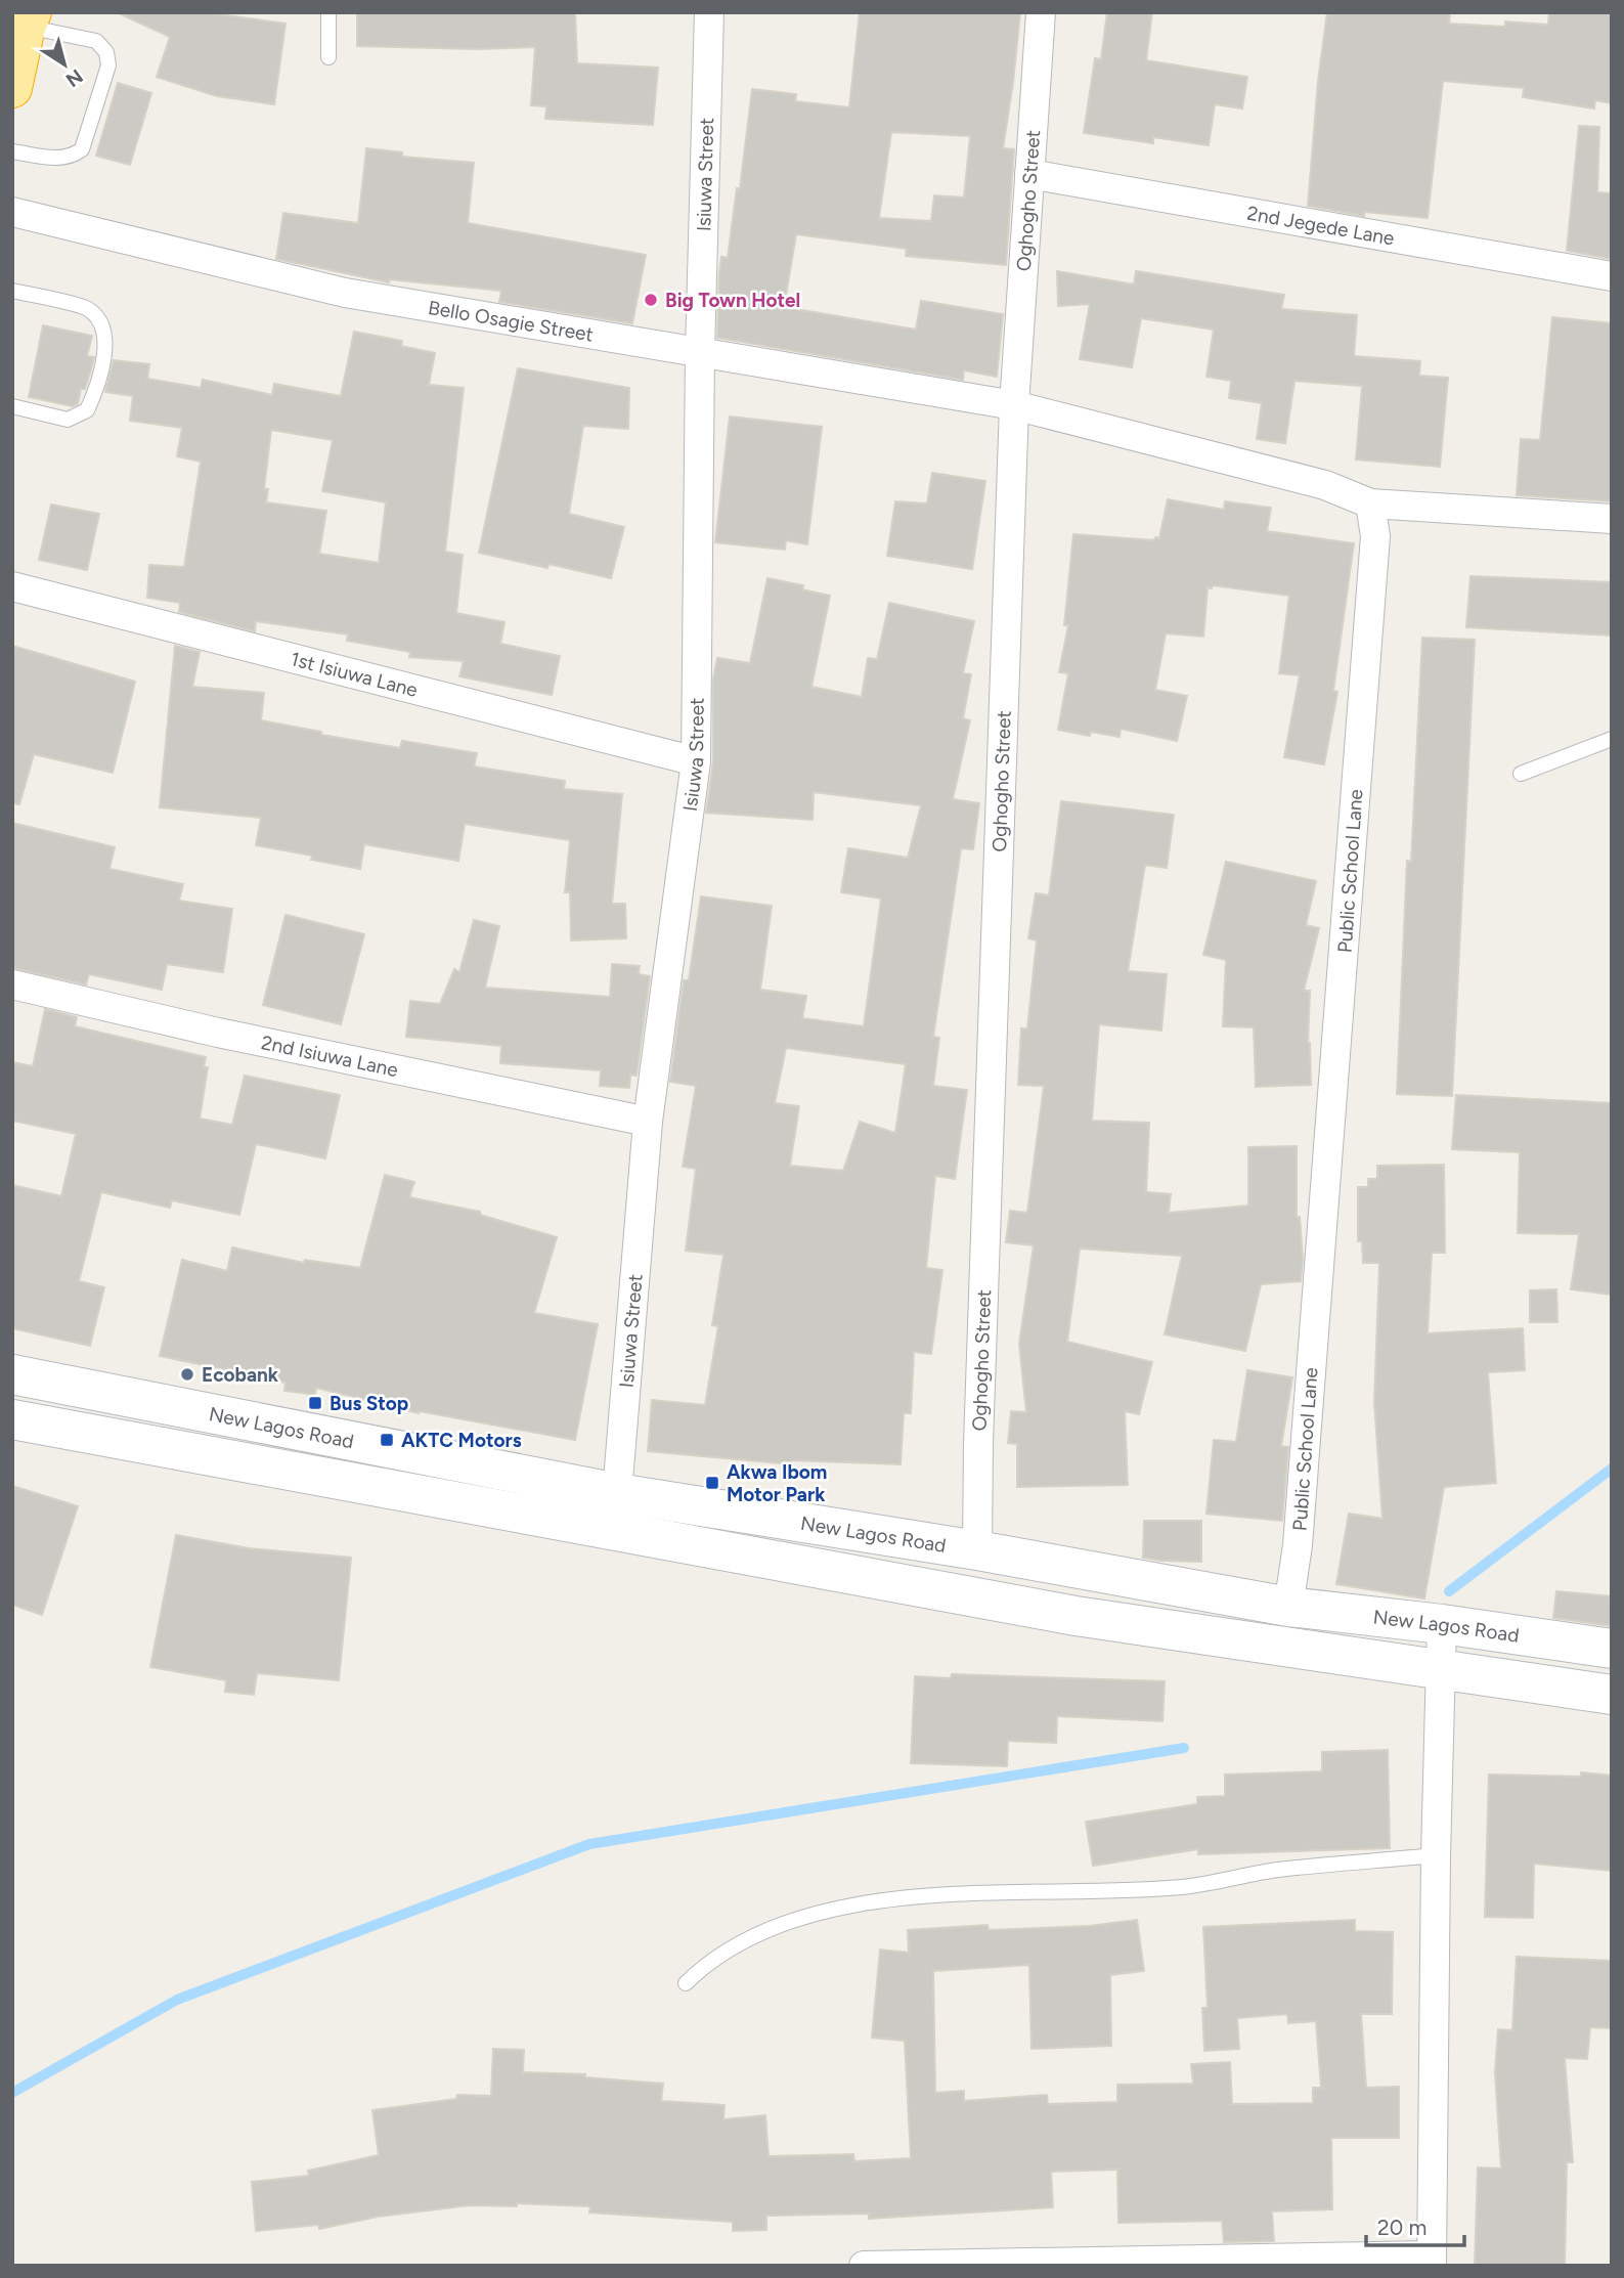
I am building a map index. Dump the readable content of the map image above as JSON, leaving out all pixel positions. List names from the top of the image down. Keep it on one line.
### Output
{"streets":{"main road":["New Lagos Road"],"street":["Isiuwa Street","Oghogho Street","2nd Jegede Lane","Bello Osagie Street","1st Isiuwa Lane","Public School Lane","2nd Isiuwa Lane"]},"crossings":[["Isiuwa Street","Bello Osagie Street"],["Isiuwa Street","1st Isiuwa Lane"],["Isiuwa Street","2nd Isiuwa Lane"],["Isiuwa Street","New Lagos Road"],["Oghogho Street","2nd Jegede Lane"],["Oghogho Street","Bello Osagie Street"],["Oghogho Street","New Lagos Road"],["Public School Lane","New Lagos Road"]],"places":{"other":["Big Town Hotel","Ecobank"],"transit":["Bus Stop","AKTC Motors","Akwa Ibom Motor Park"]},"scale_bar":"20 m","north":"bottom right"}
